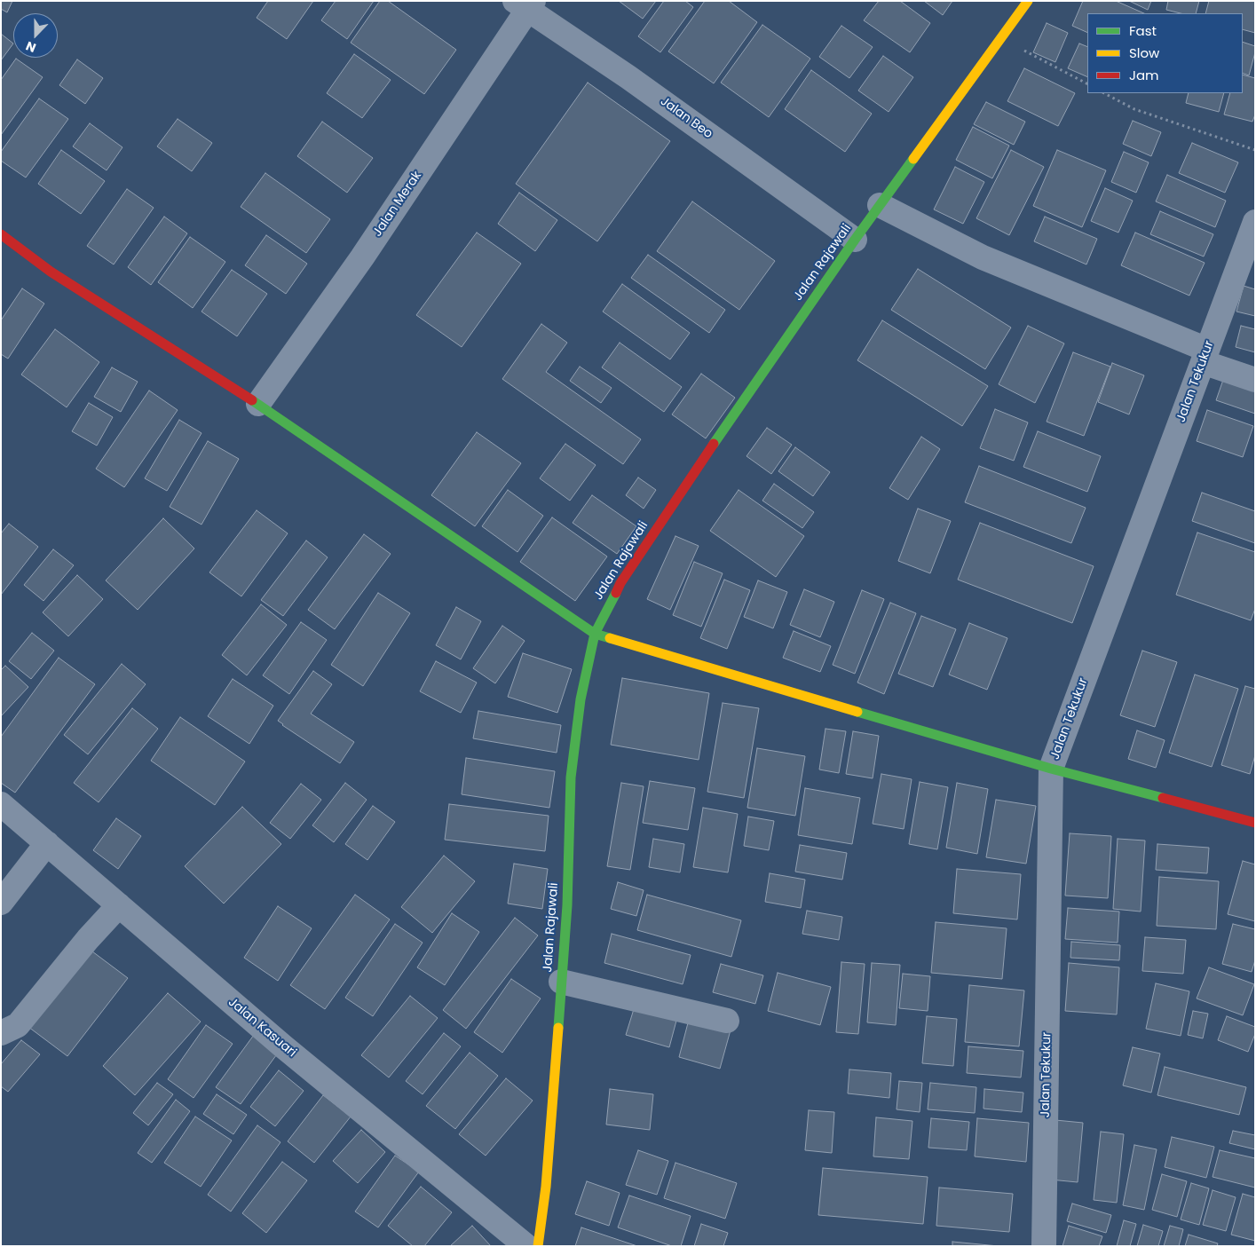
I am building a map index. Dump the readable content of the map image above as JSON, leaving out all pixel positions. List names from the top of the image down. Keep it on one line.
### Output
{"streets":{"street":["Jalan Beo","Jalan Merak","Jalan Rajawali","Jalan Tekukur","Jalan Kasuari"]},"crossings":[["Jalan Beo","Jalan Merak"],["Jalan Beo","Jalan Rajawali"]],"legend":["Fast","Slow","Jam"],"north":"bottom"}
